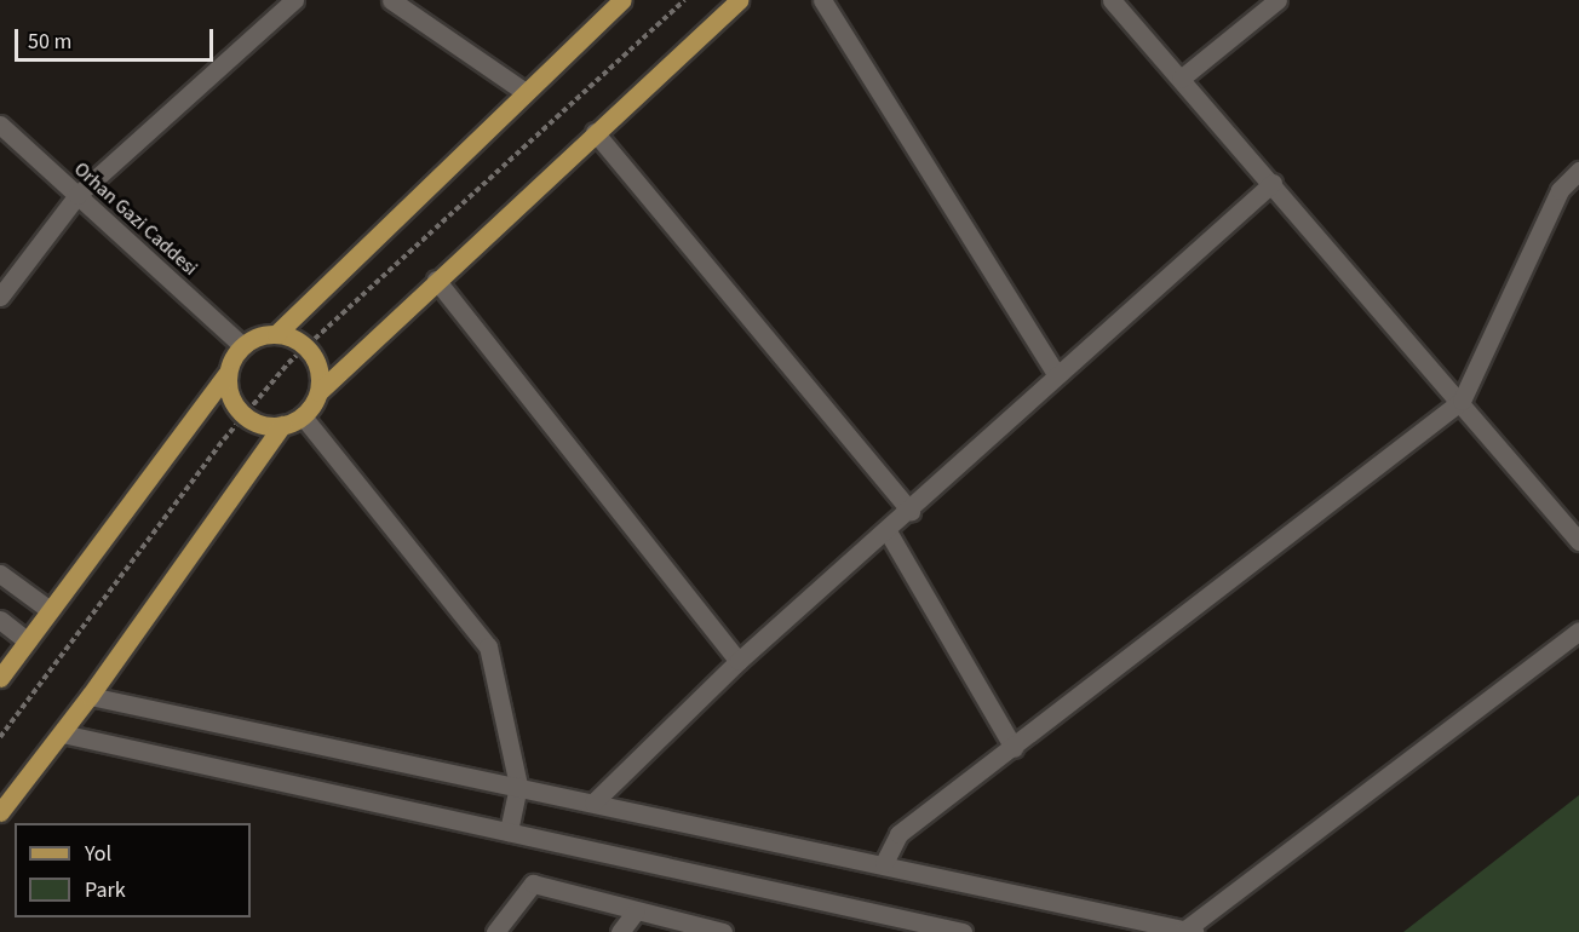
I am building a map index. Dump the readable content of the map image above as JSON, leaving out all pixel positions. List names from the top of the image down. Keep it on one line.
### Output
{"streets":{"street":["Orhan Gazi Caddesi"]},"legend":["Yol","Park"],"scale_bar":"50 m"}
